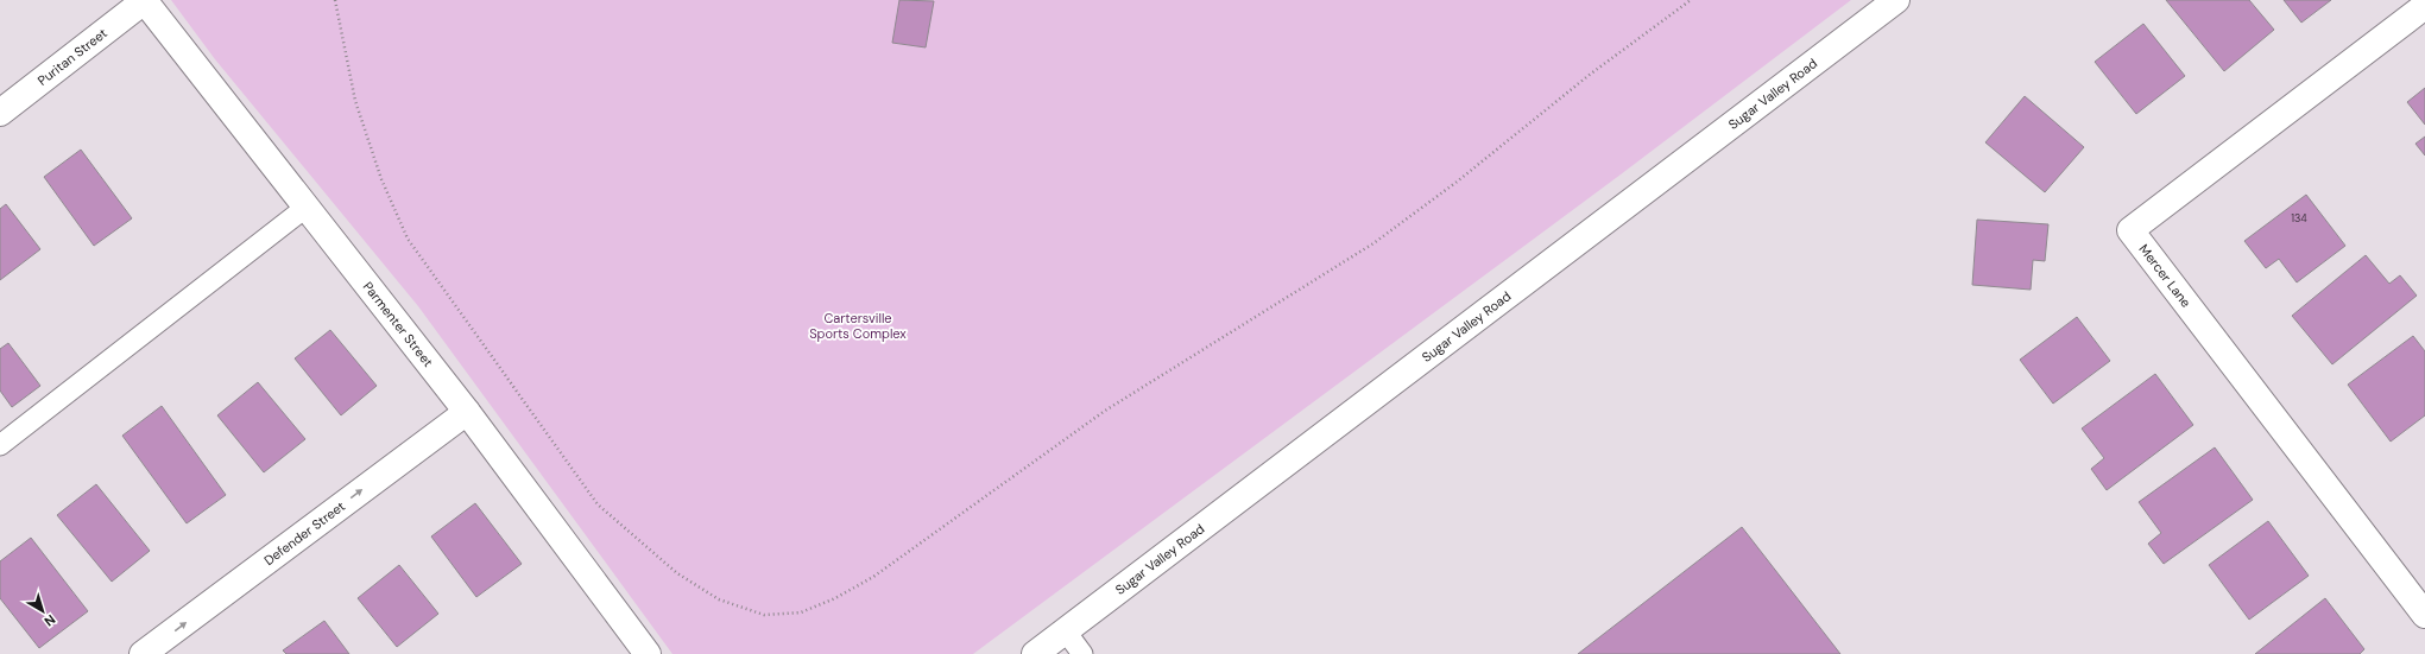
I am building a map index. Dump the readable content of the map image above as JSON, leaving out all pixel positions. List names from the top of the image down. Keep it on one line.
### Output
{"streets":{"street":["Puritan Street","Sugar Valley Road","Mercer Lane","Parmenter Street","Defender Street"]},"crossings":[["Puritan Street","Parmenter Street"],["Parmenter Street","Defender Street"]],"one_way":["Defender Street"],"parks":["Cartersville Sports Complex"],"house_numbers":["134"],"north":"bottom right"}
